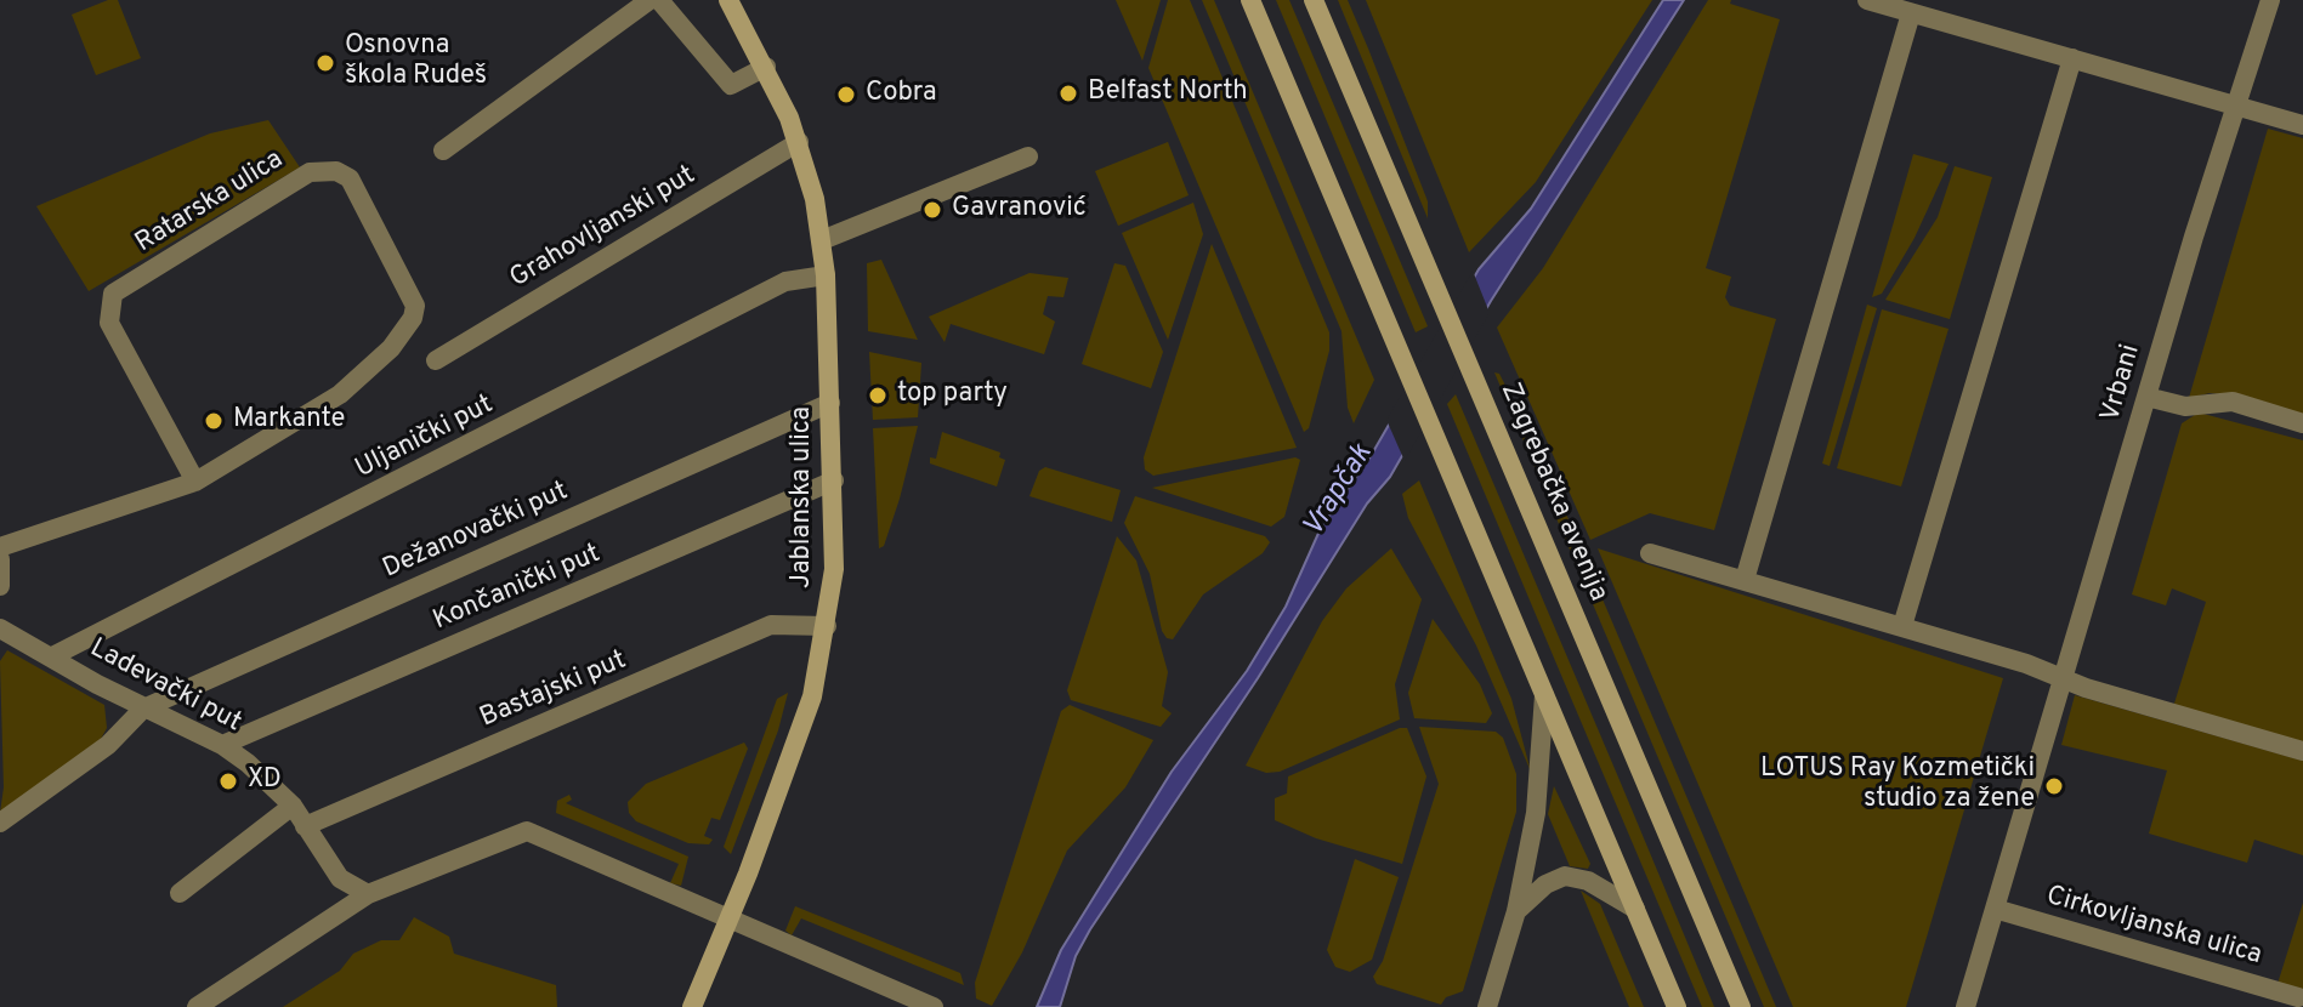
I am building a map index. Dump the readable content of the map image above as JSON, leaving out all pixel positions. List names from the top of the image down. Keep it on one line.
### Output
{"streets":{"main road":["Zagrebačka avenija","Jablanska ulica"],"street":["Ratarska ulica","Grahovljanski put","Vrbani","Uljanički put","Dežanovački put","Končanički put","Ladevački put","Bastajski put","Cirkovljanska ulica"]},"crossings":[["Grahovljanski put","Jablanska ulica"],["Vrbani","Cirkovljanska ulica"],["Uljanički put","Jablanska ulica"],["Uljanički put","Ladevački put"],["Jablanska ulica","Dežanovački put"],["Jablanska ulica","Končanički put"],["Jablanska ulica","Bastajski put"],["Dežanovački put","Ladevački put"],["Končanički put","Ladevački put"],["Ladevački put","Bastajski put"]],"water":["Vrapčak"],"places":["Osnovna škola Rudeš","Belfast North","Cobra","Gavranović","top party","Markante","XD","LOTUS Ray Kozmetički studio za žene"]}
